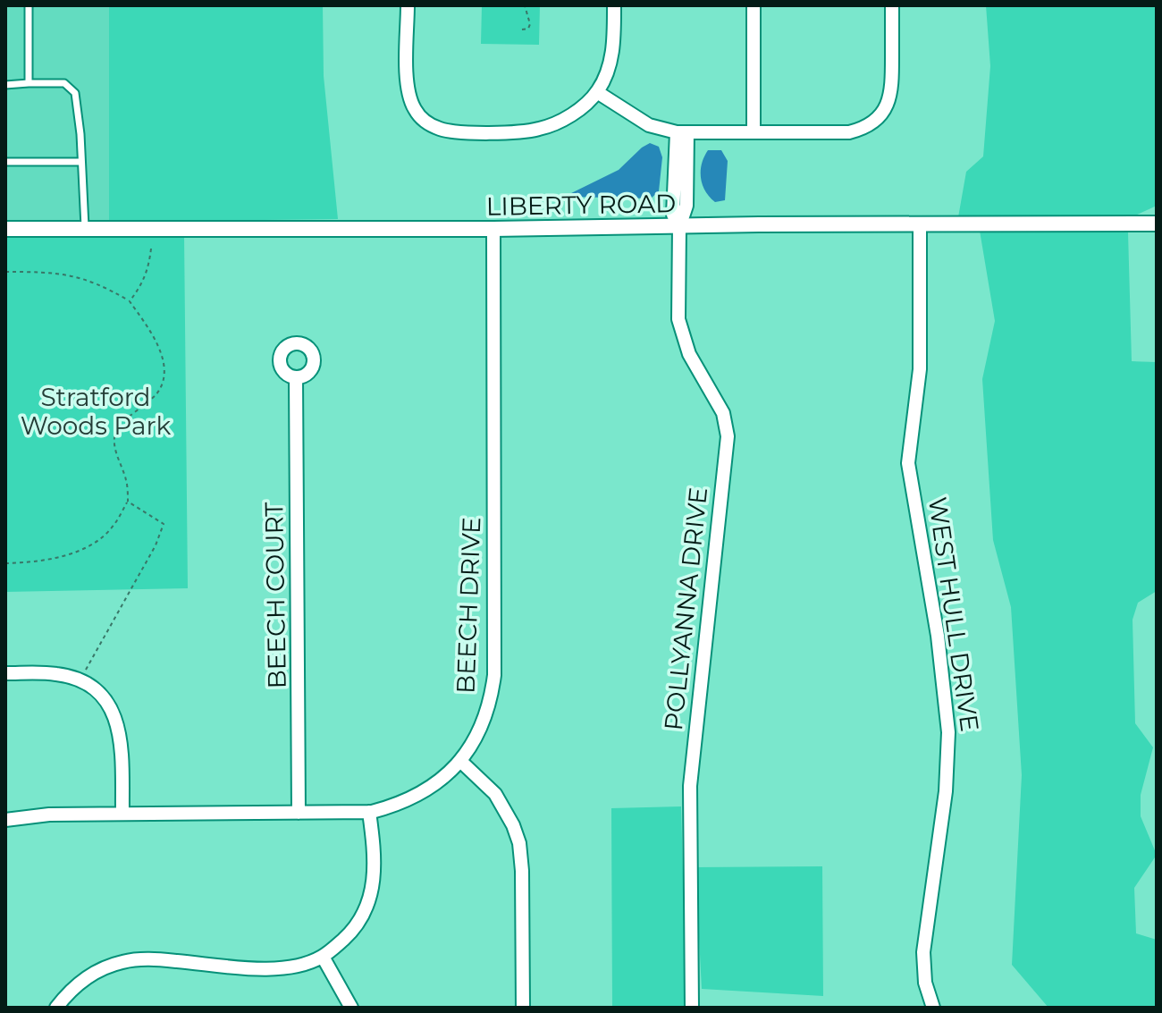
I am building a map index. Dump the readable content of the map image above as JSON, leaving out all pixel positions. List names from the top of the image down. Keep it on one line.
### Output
{"streets":{"street":["LIBERTY ROAD","BEECH COURT","BEECH DRIVE","POLLYANNA DRIVE","WEST HULL DRIVE"]},"crossings":[["LIBERTY ROAD","BEECH DRIVE"],["LIBERTY ROAD","POLLYANNA DRIVE"],["LIBERTY ROAD","WEST HULL DRIVE"],["BEECH COURT","BEECH DRIVE"]],"parks":["Stratford Woods Park"]}
